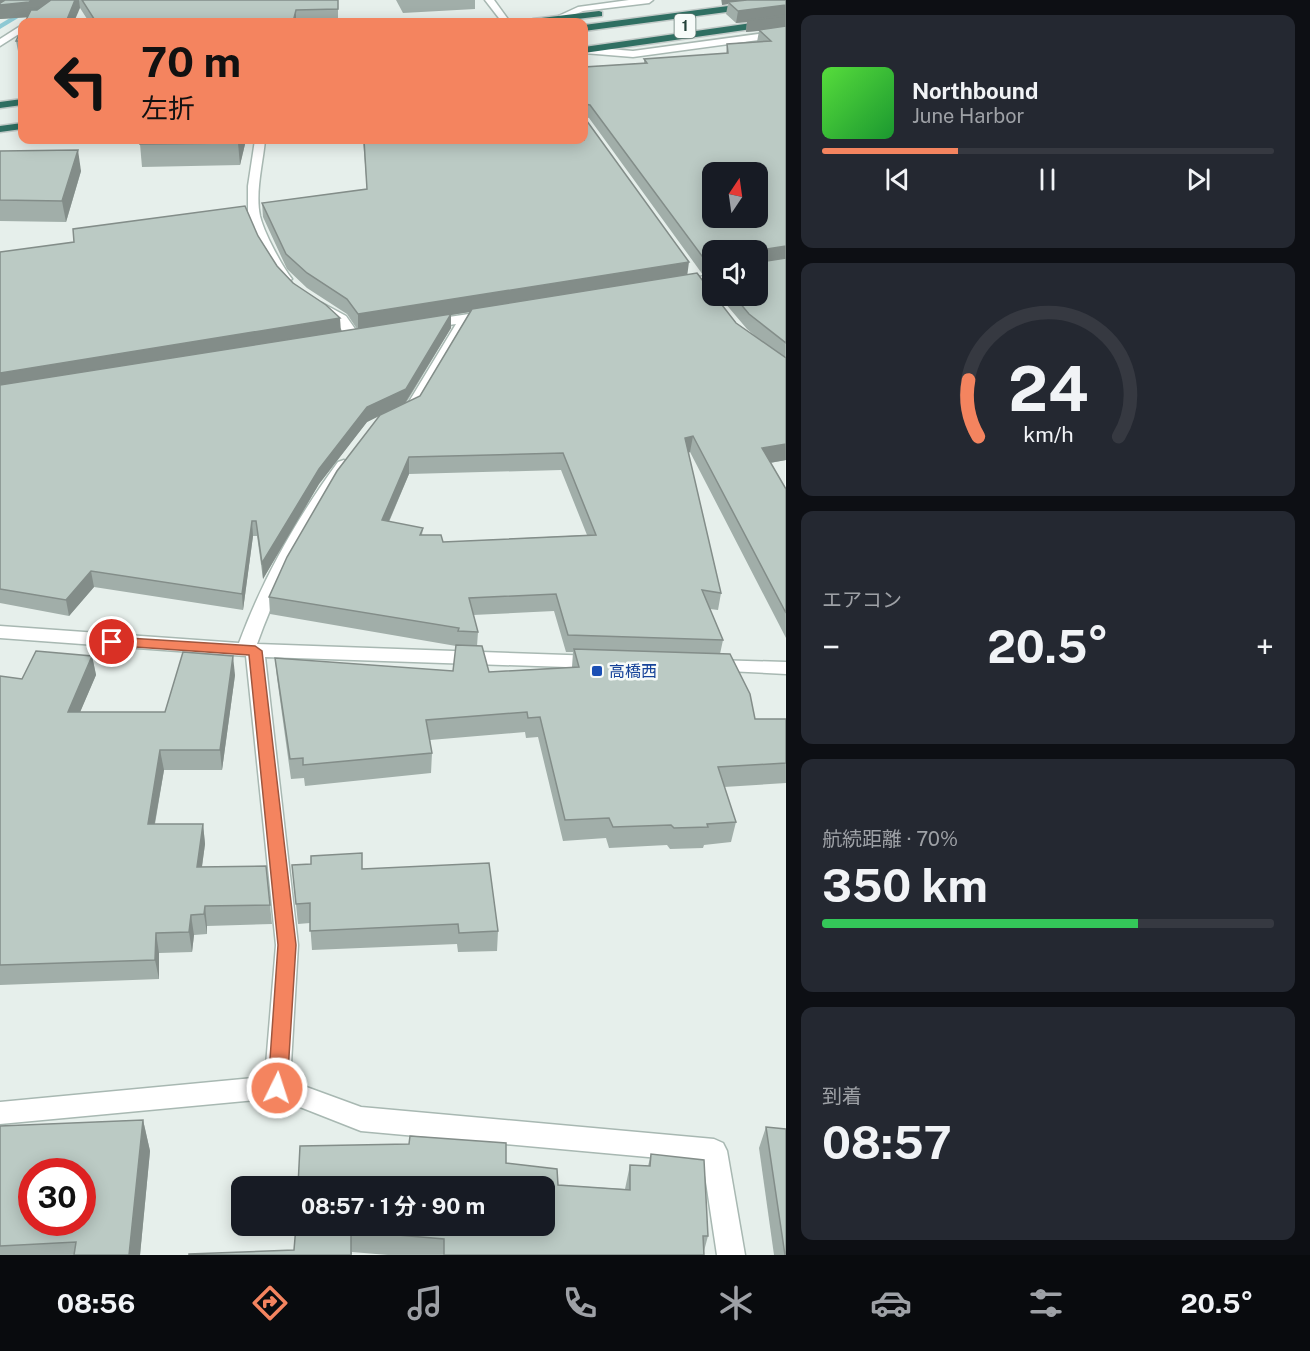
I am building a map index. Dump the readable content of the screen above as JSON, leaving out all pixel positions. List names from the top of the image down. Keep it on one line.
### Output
{"streets":{"highway":["1"]},"places":{"transit":["高橋西"]},"north":"top","page":{"turn":["70 m","左折"],"song":["Northbound","June Harbor"],"tile":["エアコン",["航続距離 · 70%","350 km"],["到着","08:57"]],"heat":["−","20.5°","+"],"limit":"30","trip":"08:57 · 1 分 · 90 m","tabs":["08:56","20.5°"],"gauge":["24","km/h"]}}
